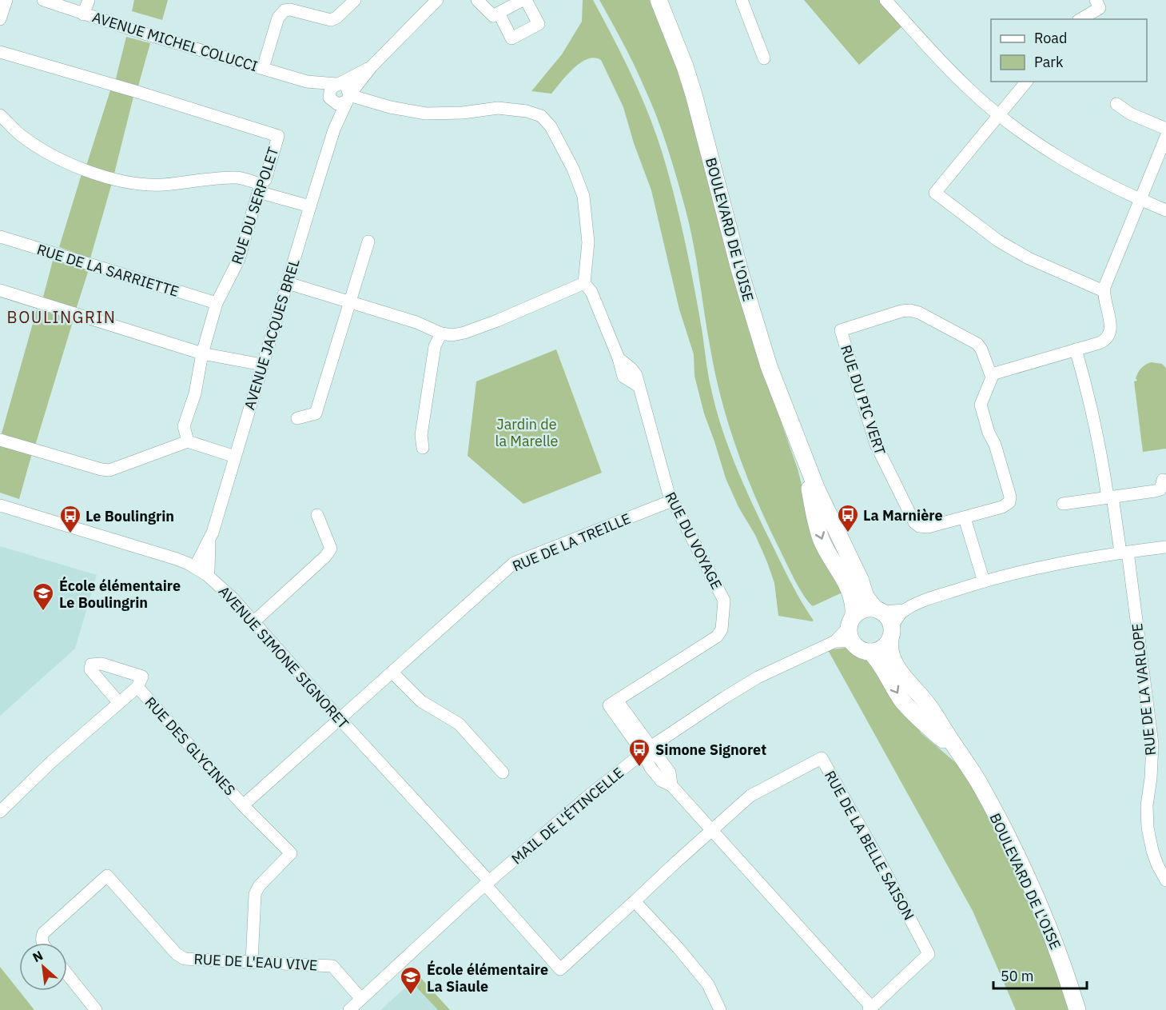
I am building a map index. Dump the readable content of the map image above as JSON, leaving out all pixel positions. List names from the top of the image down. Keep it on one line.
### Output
{"streets":{"main road":["BOULEVARD DE L'OISE"],"street":["AVENUE MICHEL COLUCCI","RUE DU SERPOLET","RUE DE LA SARRIETTE","AVENUE JACQUES BREL","RUE DU PIC VERT","RUE DU VOYAGE","RUE DE LA TREILLE","AVENUE SIMONE SIGNORET","RUE DE LA VARLOPE","RUE DES GLYCINES","MAIL DE L'ÉTINCELLE","RUE DE LA BELLE SAISON","RUE DE L'EAU VIVE"]},"crossings":[["AVENUE MICHEL COLUCCI","AVENUE JACQUES BREL"],["RUE DU SERPOLET","RUE DE LA SARRIETTE"],["BOULEVARD DE L'OISE","MAIL DE L'ÉTINCELLE"],["AVENUE JACQUES BREL","AVENUE SIMONE SIGNORET"],["RUE DU VOYAGE","RUE DE LA TREILLE"],["RUE DU VOYAGE","MAIL DE L'ÉTINCELLE"],["RUE DU VOYAGE","RUE DE LA BELLE SAISON"],["RUE DE LA TREILLE","AVENUE SIMONE SIGNORET"],["RUE DE LA TREILLE","RUE DES GLYCINES"],["AVENUE SIMONE SIGNORET","RUE DES GLYCINES"],["AVENUE SIMONE SIGNORET","MAIL DE L'ÉTINCELLE"],["AVENUE SIMONE SIGNORET","RUE DE LA BELLE SAISON"],["RUE DES GLYCINES","RUE DE L'EAU VIVE"],["MAIL DE L'ÉTINCELLE","RUE DE LA BELLE SAISON"],["MAIL DE L'ÉTINCELLE","RUE DE L'EAU VIVE"]],"districts":["BOULINGRIN"],"parks":["Jardin de la Marelle"],"places":{"bus stop":["La Marnière","Le Boulingrin","Simone Signoret"],"school or university":["École élémentaire Le Boulingrin","École élémentaire La Siaule"]},"legend":["Road","Park"],"scale_bar":"50 m","north":"top left"}
